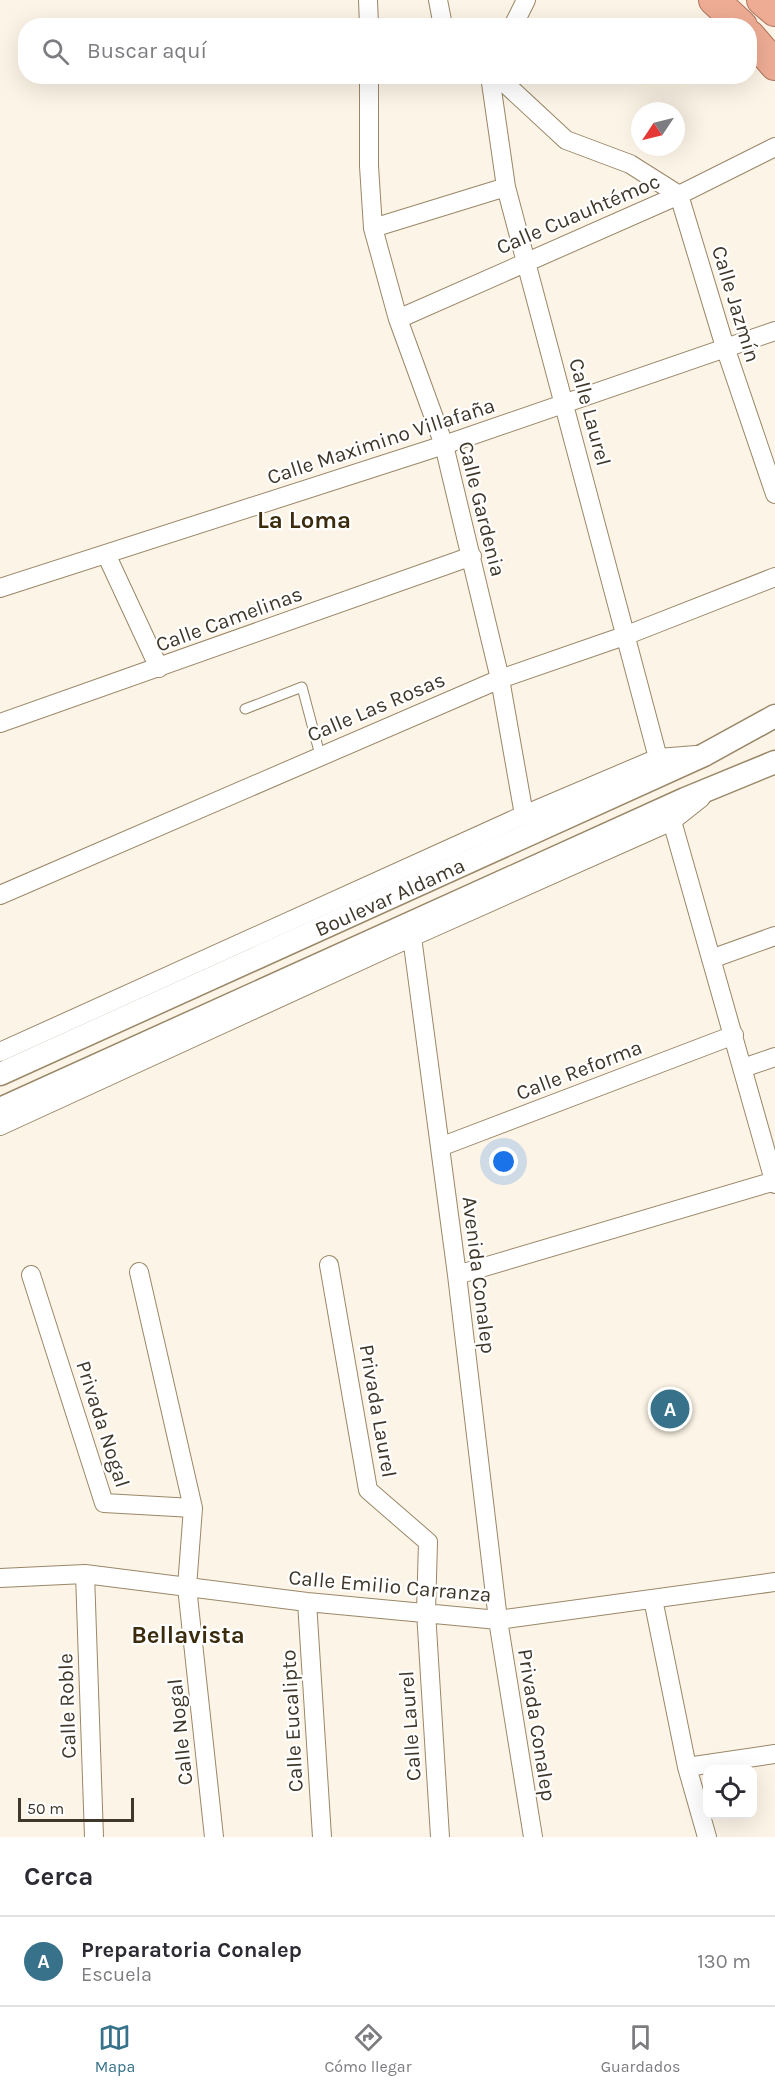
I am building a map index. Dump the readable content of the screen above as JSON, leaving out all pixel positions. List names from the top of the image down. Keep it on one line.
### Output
{"streets":{"street":["Calle Cuauhtémoc","Calle Jazmín","Calle Laurel","Calle Maximino Villafaña","Calle Gardenia","Calle Camelinas","Calle Las Rosas","Boulevar Aldama","Calle Reforma","Avenida Conalep","Privada Laurel","Privada Nogal","Calle Emilio Carranza","Calle Roble","Calle Eucalipto","Privada Conalep","Calle Nogal"]},"crossings":[["Calle Cuauhtémoc","Calle Jazmín"],["Calle Cuauhtémoc","Calle Laurel"],["Calle Cuauhtémoc","Calle Gardenia"],["Calle Jazmín","Calle Maximino Villafaña"],["Calle Laurel","Calle Maximino Villafaña"],["Calle Laurel","Calle Las Rosas"],["Calle Laurel","Privada Laurel"],["Calle Laurel","Calle Emilio Carranza"],["Calle Maximino Villafaña","Calle Gardenia"],["Calle Gardenia","Calle Camelinas"],["Calle Gardenia","Calle Las Rosas"],["Boulevar Aldama","Avenida Conalep"],["Calle Reforma","Avenida Conalep"],["Avenida Conalep","Calle Emilio Carranza"],["Avenida Conalep","Privada Conalep"],["Privada Laurel","Calle Emilio Carranza"],["Calle Emilio Carranza","Calle Roble"],["Calle Emilio Carranza","Calle Eucalipto"],["Calle Emilio Carranza","Privada Conalep"],["Calle Emilio Carranza","Calle Nogal"]],"districts":["La Loma","Bellavista"],"scale_bar":"50 m","north":"bottom left","page":{"search":"Buscar aquí","pins":"A","scale":"50 m","heading":"Cerca","list":[{"mark":"A","name":"Preparatoria Conalep","note":"Escuela","value":"130 m"}],"nav":["Mapa","Cómo llegar","Guardados"]}}
